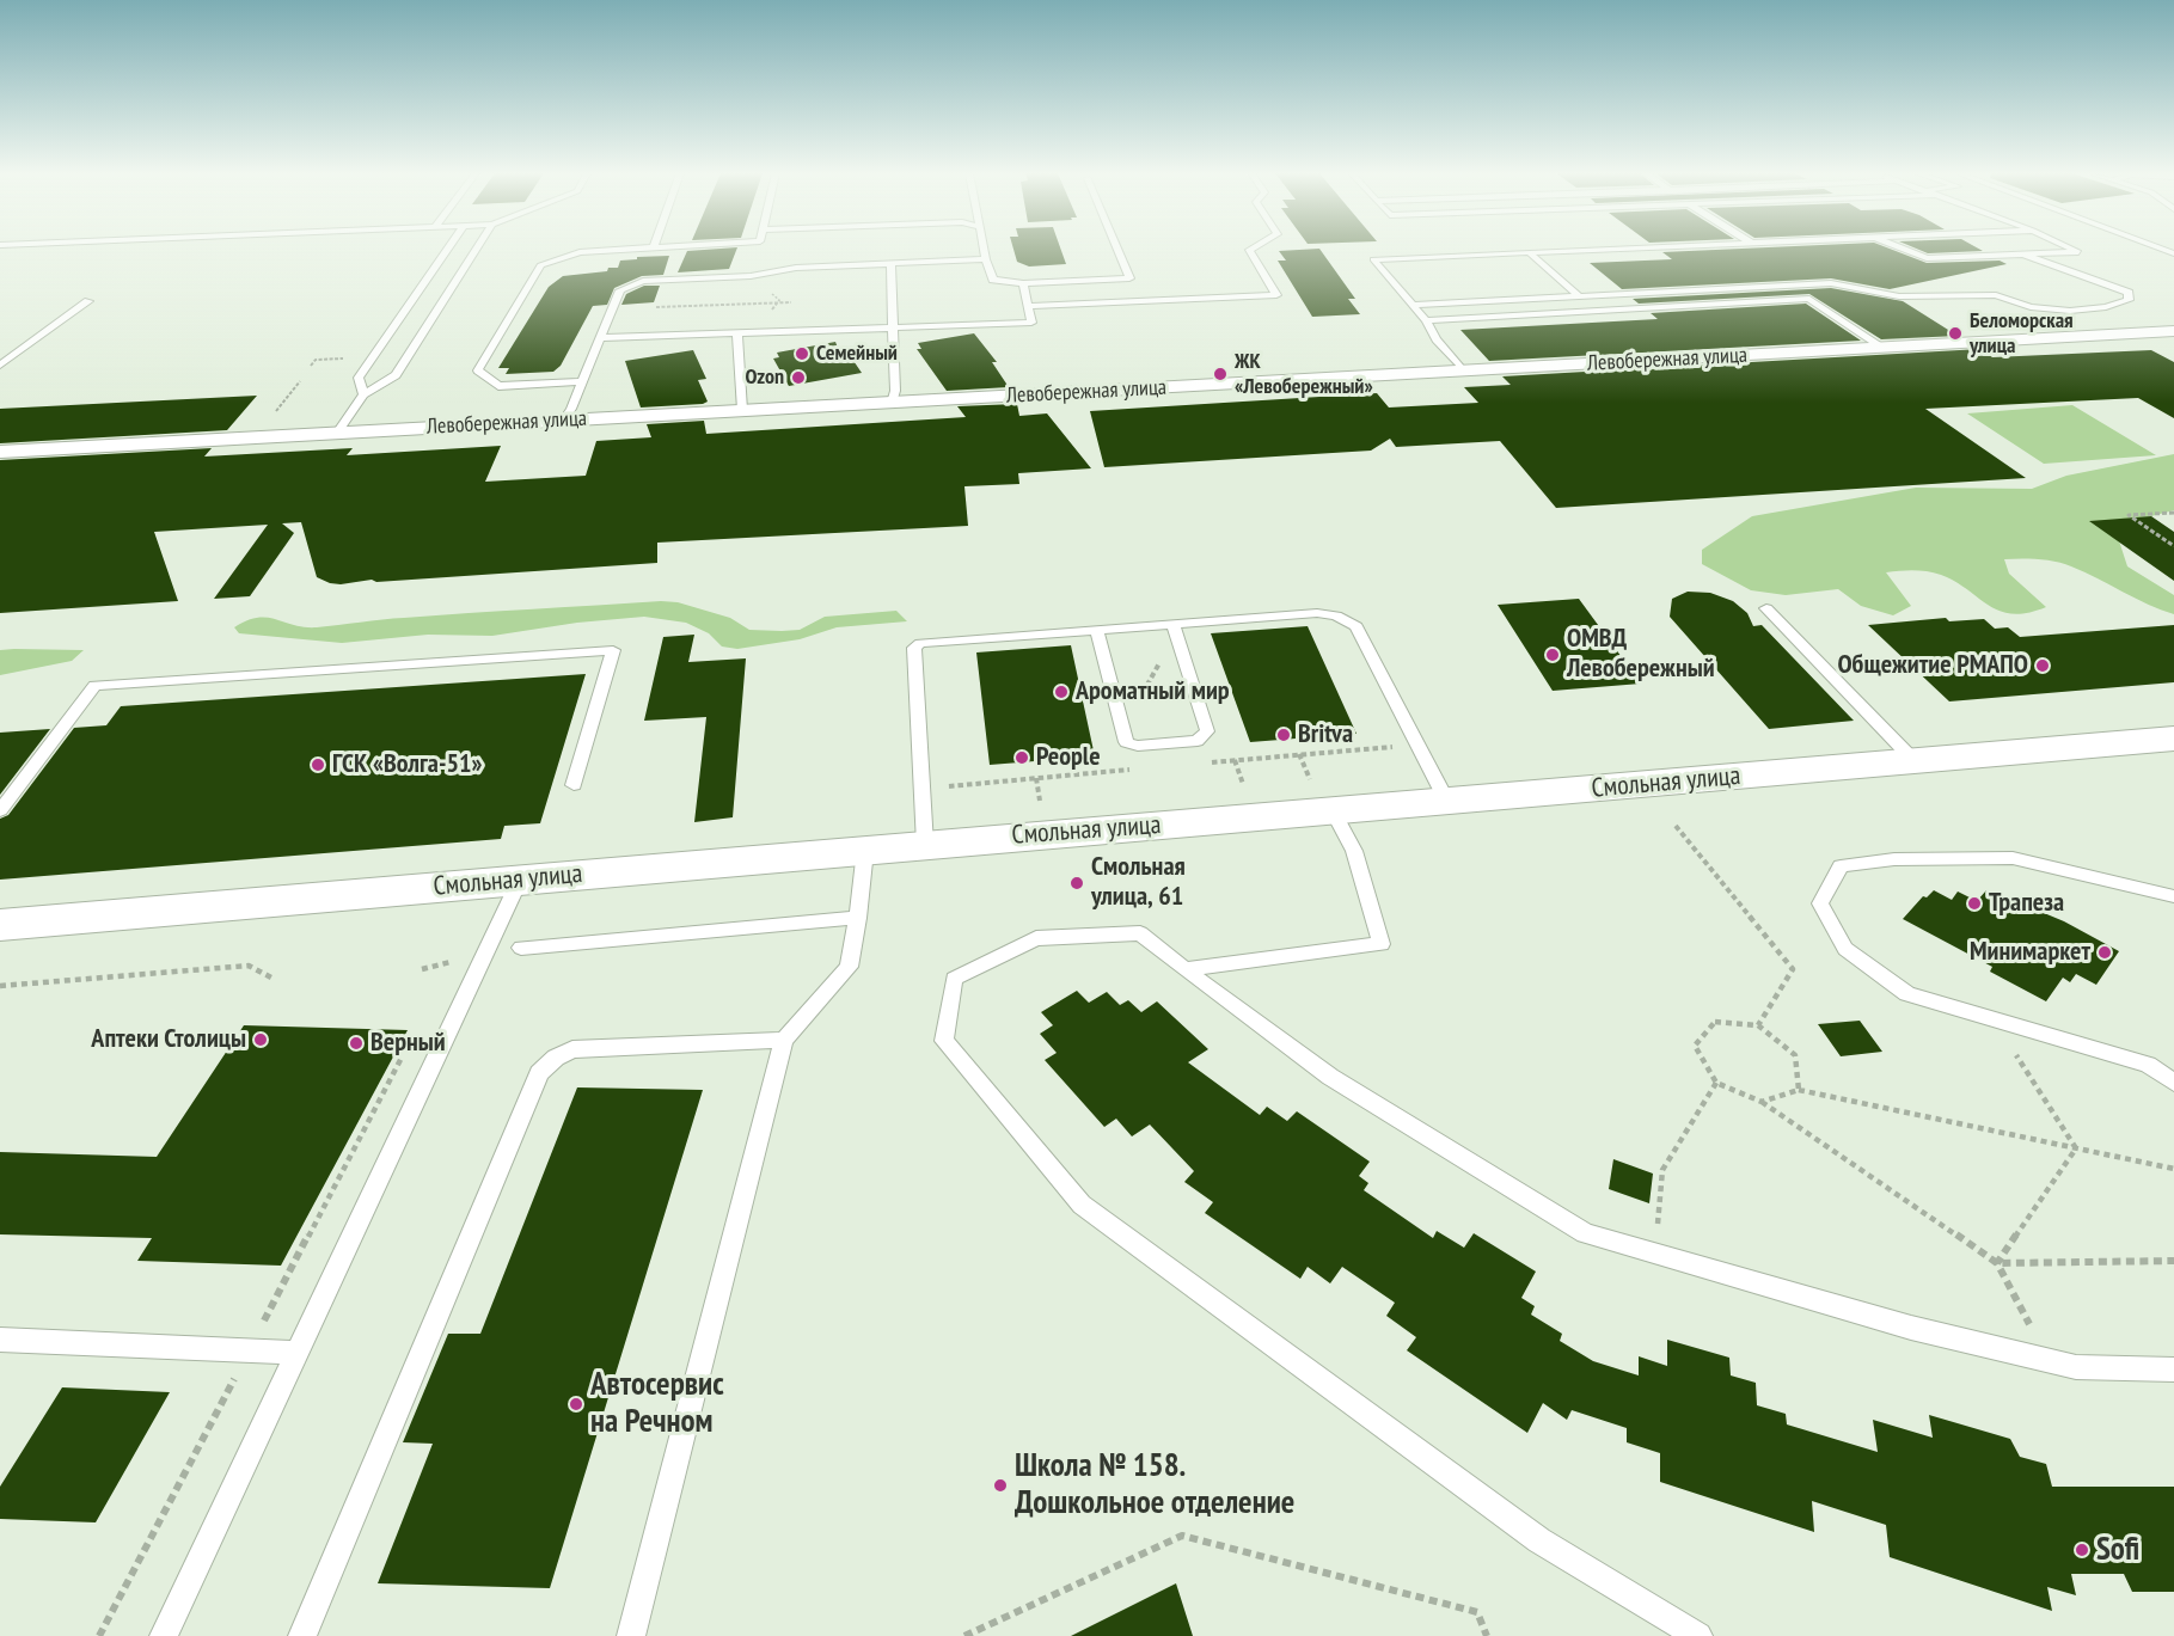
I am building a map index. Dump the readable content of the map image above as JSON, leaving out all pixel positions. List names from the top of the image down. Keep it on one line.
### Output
{"streets":{"street":["Левобережная улица","Смольная улица"]},"places":["Беломорская улица","Семейный","ЖК «Левобережный»","Ozon","ОМВД Левобережный","Общежитие РМАПО","Ароматный мир","Britva","People","ГСК «Волга-51»","Смольная улица, 61","Трапеза","Минимаркет","Аптеки Столицы","Верный","Автосервис на Речном","Школа № 158. Дошкольное отделение","Sofi"]}
